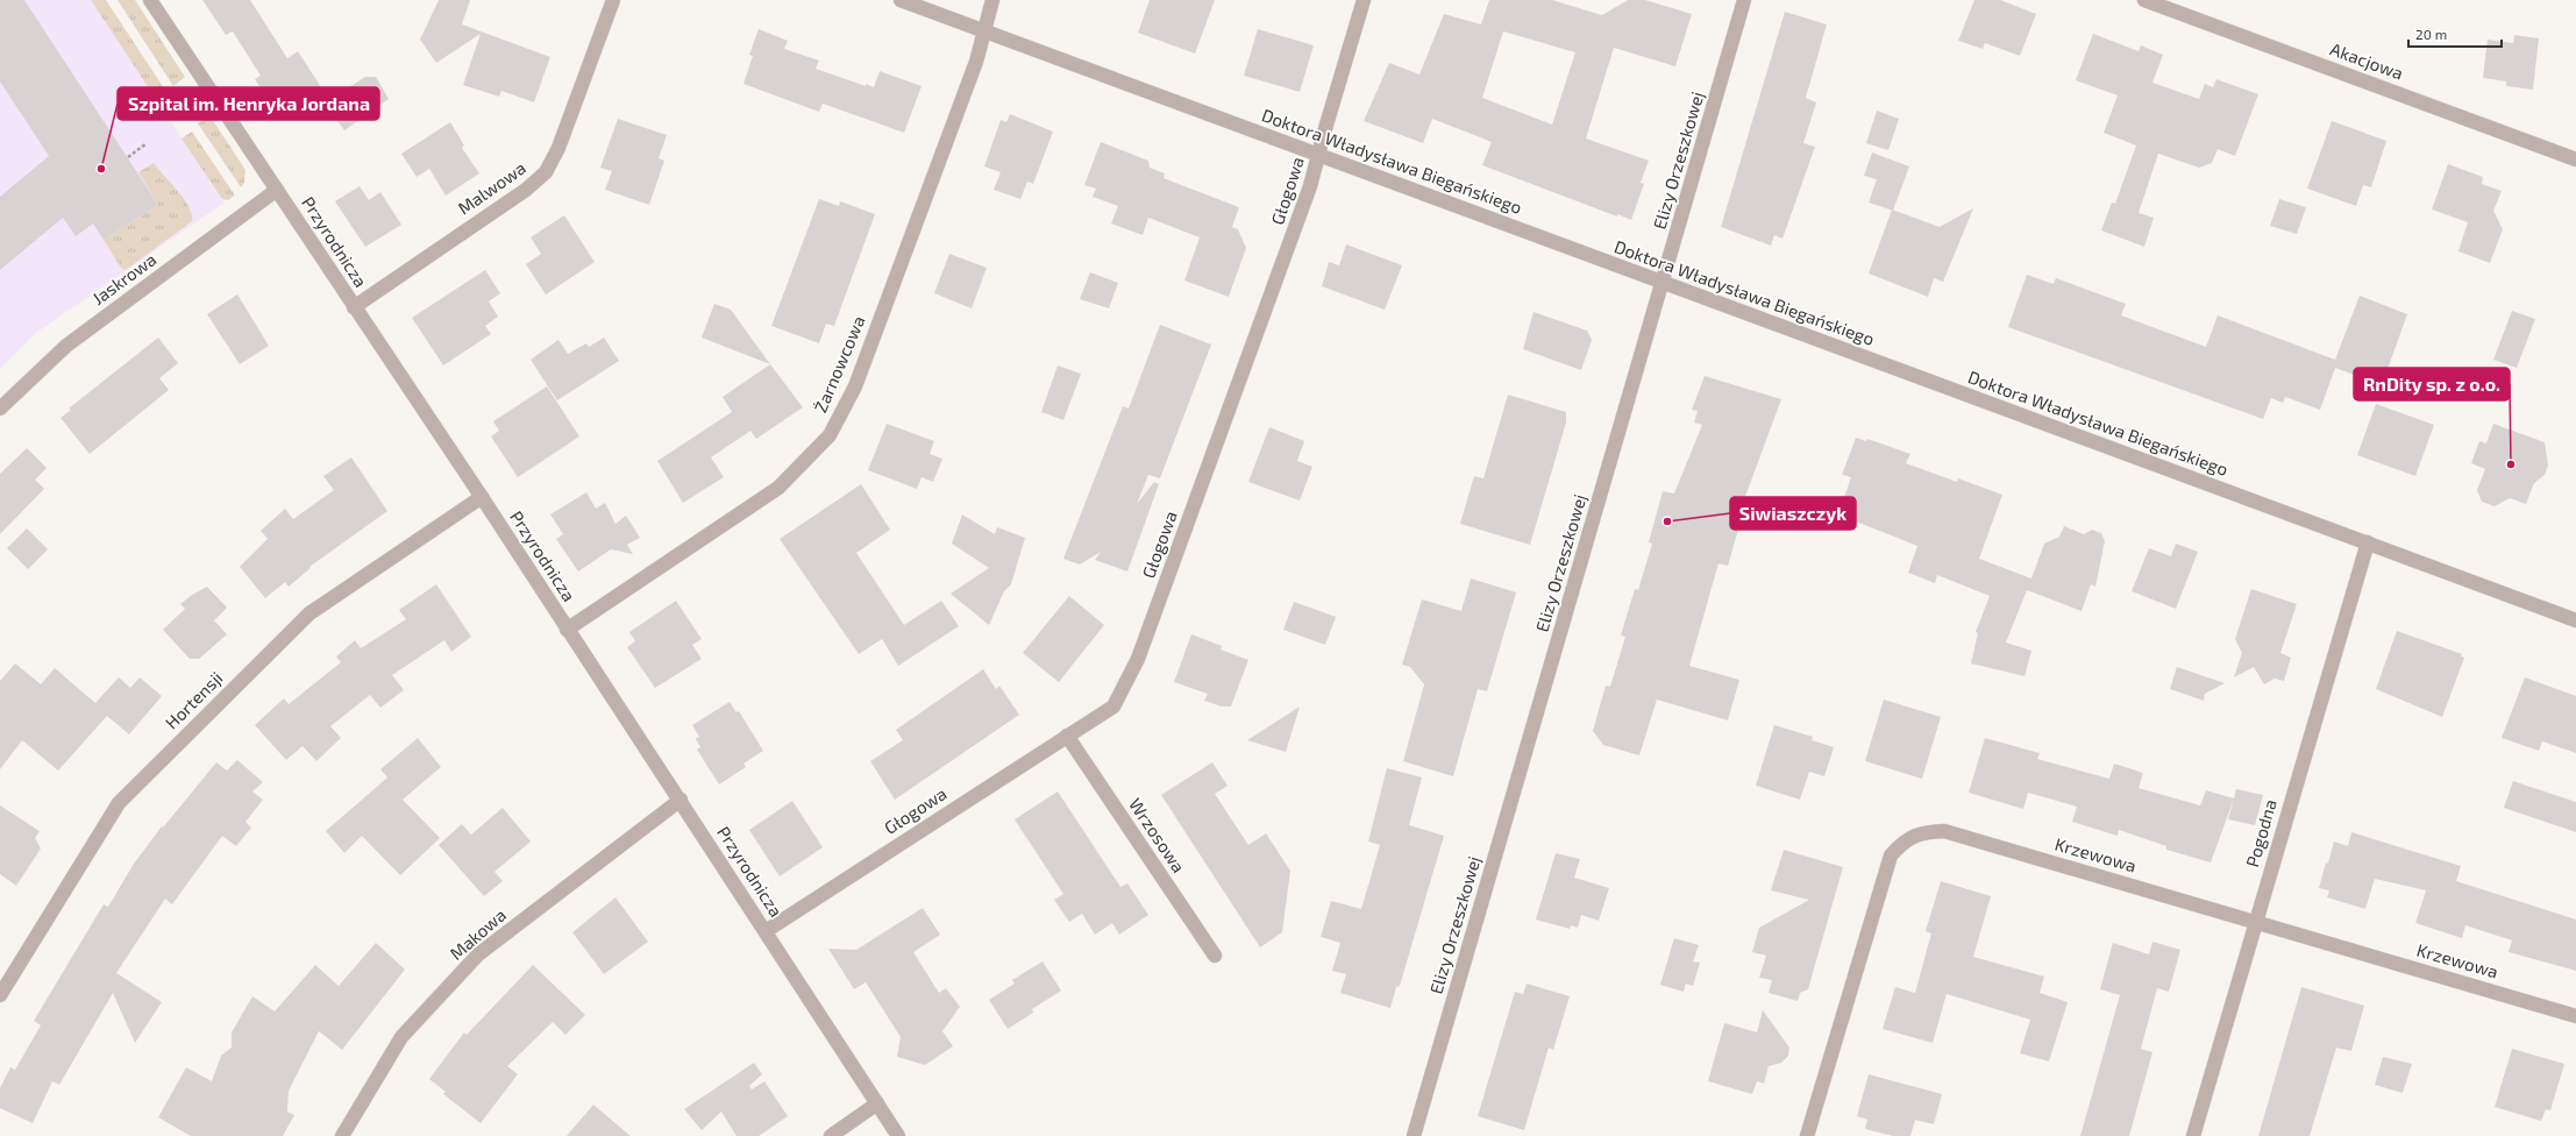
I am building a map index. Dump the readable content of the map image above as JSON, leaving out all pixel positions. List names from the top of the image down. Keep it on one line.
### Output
{"streets":{"street":["Akacjowa","Elizy Orzeszkowej","Doktora Władysława Biegańskiego","Malwowa","Głogowa","Przyrodnicza","Jaskrowa","Żarnowcowa","Hortensji","Pogodna","Wrzosowa","Krzewowa","Makowa"]},"crossings":[["Elizy Orzeszkowej","Doktora Władysława Biegańskiego"],["Doktora Władysława Biegańskiego","Głogowa"],["Doktora Władysława Biegańskiego","Żarnowcowa"],["Doktora Władysława Biegańskiego","Pogodna"],["Malwowa","Przyrodnicza"],["Głogowa","Przyrodnicza"],["Głogowa","Wrzosowa"],["Przyrodnicza","Jaskrowa"],["Przyrodnicza","Żarnowcowa"],["Przyrodnicza","Hortensji"],["Przyrodnicza","Makowa"],["Pogodna","Krzewowa"]],"places":["Szpital im. Henryka Jordana","RnDity sp. z o.o.","Siwiaszczyk"],"scale_bar":"20 m"}
